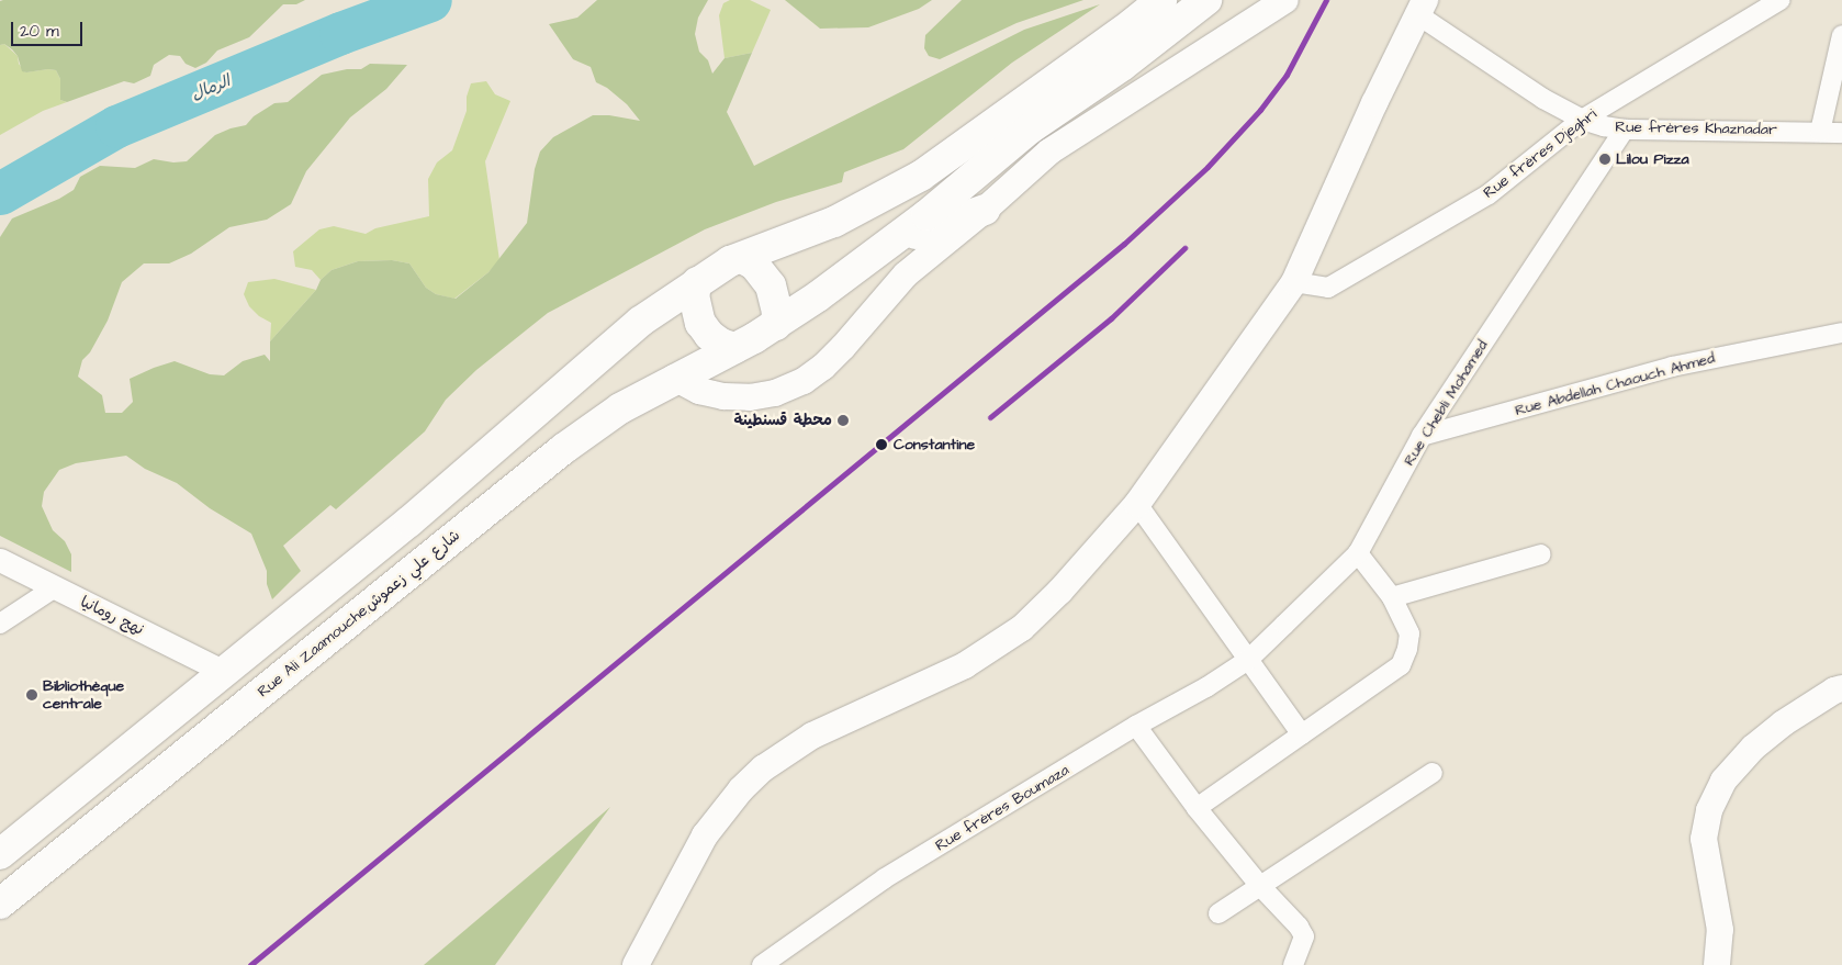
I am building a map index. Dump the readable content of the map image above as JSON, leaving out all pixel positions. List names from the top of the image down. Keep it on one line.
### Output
{"streets":{"main road":["Rue Ali Zaamouche;شارع علي زعموش"],"street":["Rue frères Khaznadar","Rue frères Djeghri","Rue Abdellah Chaouch Ahmed","Rue Chebli Mohamed","نهج رومانيا","Rue frères Boumaza"]},"crossings":[["Rue frères Khaznadar","Rue frères Djeghri"],["Rue frères Khaznadar","Rue Chebli Mohamed"],["Rue Abdellah Chaouch Ahmed","Rue Chebli Mohamed"],["Rue Chebli Mohamed","Rue frères Boumaza"]],"water":["الرمال"],"places":["Lilou Pizza","محطة قسنطينة","Constantine","Bibliothèque centrale"],"scale_bar":"20 m"}
